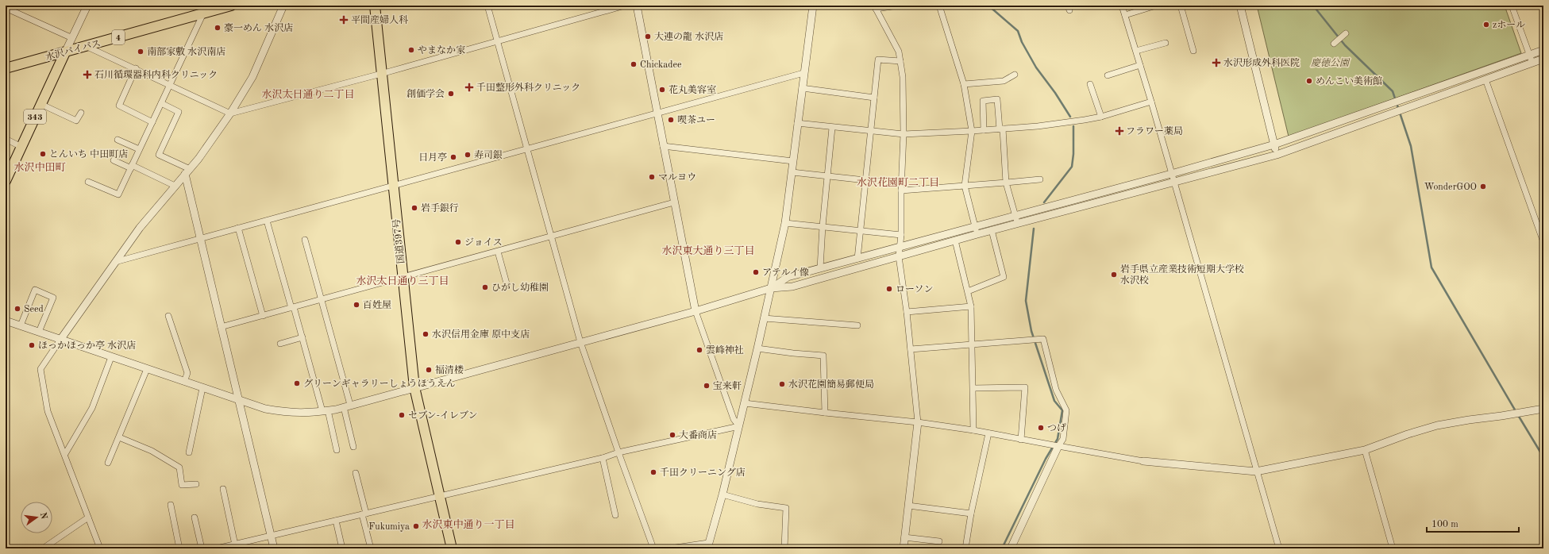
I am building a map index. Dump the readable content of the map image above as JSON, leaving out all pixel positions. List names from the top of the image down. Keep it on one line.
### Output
{"streets":{"highway":["4","水沢バイパス","343","国道397号"]},"crossings":[["水沢バイパス","343"]],"districts":["水沢太日通り二丁目","水沢中田町","水沢花園町二丁目","水沢東大通り三丁目","水沢太日通り三丁目","水沢東中通り一丁目"],"parks":["慶徳公園"],"places":{"health":["平間産婦人科","水沢形成外科医院","石川循環器科内科クリニック","千田整形外科クリニック","フラワー薬局"],"other":["zホール","豪一めん 水沢店","大連の龍 水沢店","やまなか家","南部家敷 水沢南店","Chickadee","めんこい美術館","花丸美容室","創価学会","喫茶ユー","とんいち 中田町店","寿司銀","日月亭","マルヨウ","WonderGOO","岩手銀行","ジョイス","アテルイ像","岩手県立産業技術短期大学校 水沢校","ひがし幼稚園","ローソン","百姓屋","Seed","水沢信用金庫 原中支店","ほっかほっか亭 水沢店","雲峰神社","福清楼","グリーンギャラリーしょうほうえん","水沢花園簡易郵便局","宝来軒","セブン-イレブン","つげ","大番商店","千田クリーニング店","Fukumiya"]},"scale_bar":"100 m","north":"right"}
